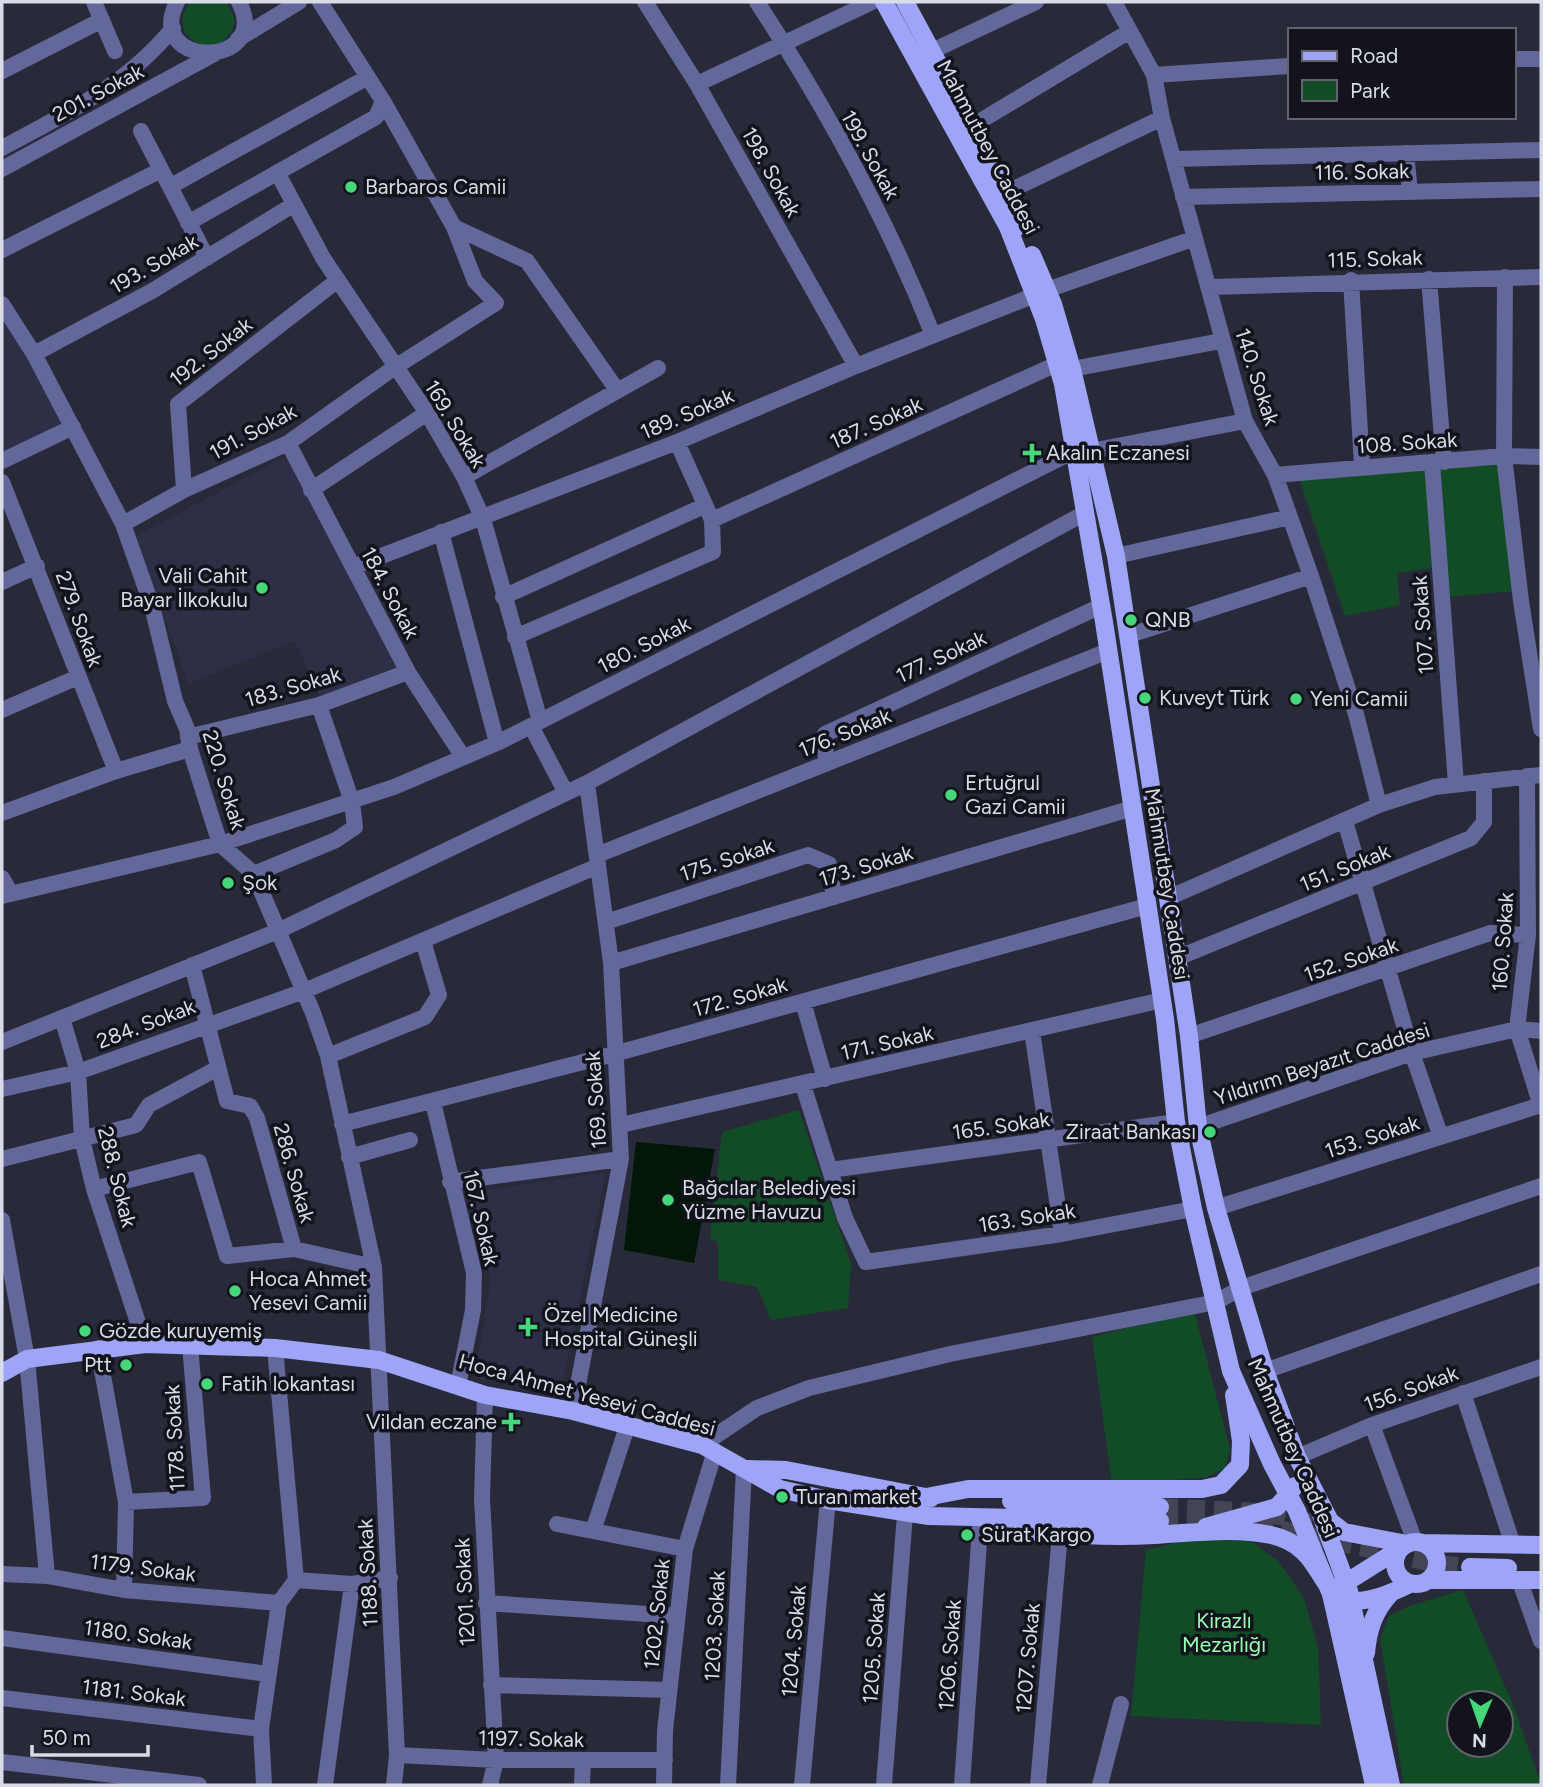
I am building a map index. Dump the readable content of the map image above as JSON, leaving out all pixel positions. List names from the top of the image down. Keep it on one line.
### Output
{"streets":{"main road":["Mahmutbey Caddesi","Hoca Ahmet Yesevi Caddesi"],"street":["201. Sokak","199. Sokak","198. Sokak","116. Sokak","115. Sokak","193. Sokak","192. Sokak","140. Sokak","189. Sokak","187. Sokak","169. Sokak","191. Sokak","108. Sokak","184. Sokak","279. Sokak","107. Sokak","180. Sokak","177. Sokak","183. Sokak","176. Sokak","220. Sokak","175. Sokak","173. Sokak","151. Sokak","160. Sokak","152. Sokak","172. Sokak","284. Sokak","171. Sokak","Yıldırım Beyazıt Caddesi","165. Sokak","153. Sokak","286. Sokak","288. Sokak","167. Sokak","163. Sokak","156. Sokak","1178. Sokak","1179. Sokak","1188. Sokak","1201. Sokak","1202. Sokak","1203. Sokak","1180. Sokak","1204. Sokak","1205. Sokak","1206. Sokak","1207. Sokak","1181. Sokak","1197. Sokak"]},"crossings":[["Mahmutbey Caddesi","189. Sokak"],["Mahmutbey Caddesi","187. Sokak"],["Mahmutbey Caddesi","180. Sokak"],["Mahmutbey Caddesi","177. Sokak"],["Mahmutbey Caddesi","176. Sokak"],["Mahmutbey Caddesi","173. Sokak"],["Mahmutbey Caddesi","151. Sokak"],["Mahmutbey Caddesi","152. Sokak"],["Mahmutbey Caddesi","172. Sokak"],["Mahmutbey Caddesi","171. Sokak"],["Mahmutbey Caddesi","Yıldırım Beyazıt Caddesi"],["Mahmutbey Caddesi","165. Sokak"],["Mahmutbey Caddesi","153. Sokak"],["Mahmutbey Caddesi","163. Sokak"],["Mahmutbey Caddesi","156. Sokak"],["199. Sokak","189. Sokak"],["198. Sokak","189. Sokak"],["116. Sokak","140. Sokak"],["115. Sokak","140. Sokak"],["115. Sokak","107. Sokak"],["193. Sokak","169. Sokak"],["193. Sokak","220. Sokak"],["192. Sokak","169. Sokak"],["192. Sokak","191. Sokak"],["140. Sokak","189. Sokak"],["140. Sokak","187. Sokak"],["140. Sokak","108. Sokak"],["140. Sokak","180. Sokak"],["189. Sokak","169. Sokak"],["189. Sokak","184. Sokak"],["187. Sokak","169. Sokak"],["169. Sokak","191. Sokak"],["169. Sokak","180. Sokak"],["169. Sokak","176. Sokak"],["169. Sokak","175. Sokak"],["169. Sokak","173. Sokak"],["169. Sokak","172. Sokak"],["169. Sokak","171. Sokak"],["169. Sokak","Hoca Ahmet Yesevi Caddesi"],["191. Sokak","184. Sokak"],["191. Sokak","220. Sokak"],["108. Sokak","107. Sokak"],["184. Sokak","180. Sokak"],["184. Sokak","183. Sokak"],["279. Sokak","183. Sokak"],["180. Sokak","220. Sokak"],["177. Sokak","176. Sokak"],["183. Sokak","220. Sokak"],["176. Sokak","220. Sokak"],["176. Sokak","284. Sokak"],["220. Sokak","172. Sokak"],["220. Sokak","284. Sokak"],["220. Sokak","Hoca Ahmet Yesevi Caddesi"],["220. Sokak","1188. Sokak"],["175. Sokak","173. Sokak"],["160. Sokak","152. Sokak"],["160. Sokak","Yıldırım Beyazıt Caddesi"],["160. Sokak","153. Sokak"],["172. Sokak","167. Sokak"],["284. Sokak","286. Sokak"],["284. Sokak","288. Sokak"],["165. Sokak","163. Sokak"],["288. Sokak","Hoca Ahmet Yesevi Caddesi"],["167. Sokak","Hoca Ahmet Yesevi Caddesi"],["Hoca Ahmet Yesevi Caddesi","1178. Sokak"],["Hoca Ahmet Yesevi Caddesi","1188. Sokak"],["Hoca Ahmet Yesevi Caddesi","1201. Sokak"],["Hoca Ahmet Yesevi Caddesi","1202. Sokak"],["Hoca Ahmet Yesevi Caddesi","1203. Sokak"],["Hoca Ahmet Yesevi Caddesi","1204. Sokak"],["Hoca Ahmet Yesevi Caddesi","1205. Sokak"],["1188. Sokak","1197. Sokak"],["1201. Sokak","1197. Sokak"],["1202. Sokak","1197. Sokak"]],"parks":["Kirazlı Mezarlığı"],"places":{"other":["Barbaros Camii","Vali Cahit Bayar İlkokulu","QNB","Kuveyt Türk","Yeni Camii","Ertuğrul Gazi Camii","Şok","Ziraat Bankası","Bağcılar Belediyesi Yüzme Havuzu","Hoca Ahmet Yesevi Camii","Gözde kuruyemiş","Ptt","Fatih lokantası","Turan market","Sürat Kargo"],"health":["Akalın Eczanesi","Özel Medicine Hospital Güneşli","Vildan eczane"]},"legend":["Road","Park"],"scale_bar":"50 m","north":"bottom"}
